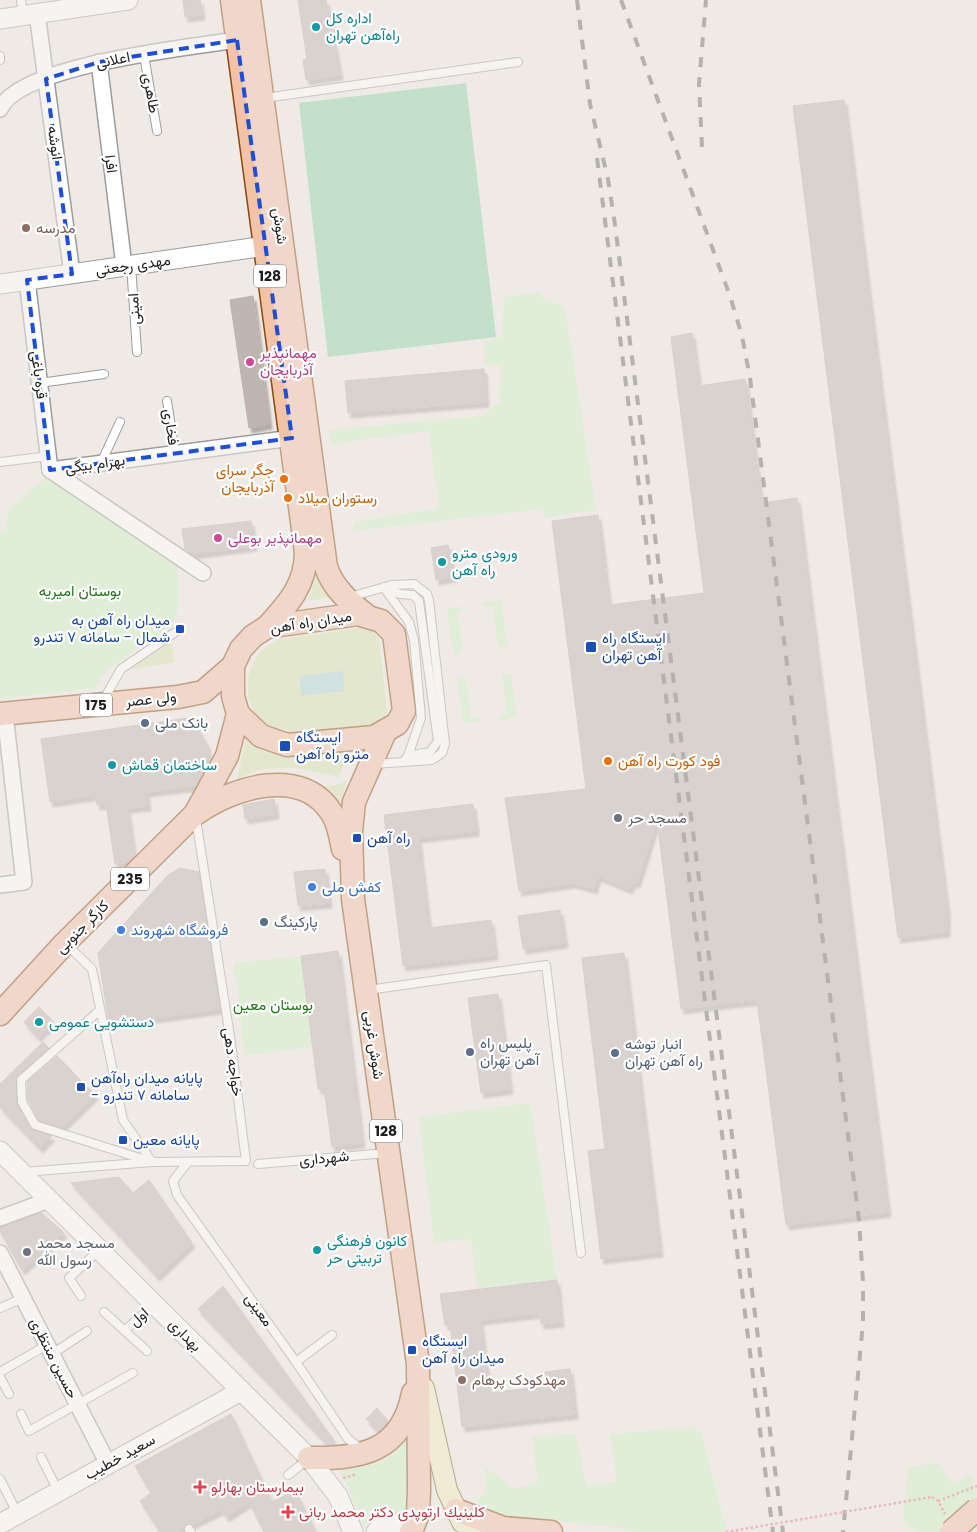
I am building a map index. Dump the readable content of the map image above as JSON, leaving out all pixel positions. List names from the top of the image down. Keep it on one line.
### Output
{"streets":{"main road":["شوش","128","میدان راه آهن","ولی عصر","175","235","کارگر جنوبی","شوش غربی"],"street":["اعلانی","انوشه","افرا","مهدی رجعتی","قره باغی","بهرام بیگی","بهداری","حسین منتظری","سعید خطیب"],"lane":["طاهری","امینی","فخاری","خواجه دهی","شهرداری","معینی","اول"]},"crossings":[["اعلانی","طاهری"],["اعلانی","انوشه"],["اعلانی","افرا"],["اعلانی","شوش"],["انوشه","مهدی رجعتی"],["افرا","مهدی رجعتی"],["افرا","امینی"],["شوش","مهدی رجعتی"],["شوش","بهرام بیگی"],["شوش","میدان راه آهن"],["شوش","ولی عصر"],["شوش","کارگر جنوبی"],["شوش","شوش غربی"],["مهدی رجعتی","امینی"],["مهدی رجعتی","قره باغی"],["128","شوش غربی"],["قره باغی","بهرام بیگی"],["فخاری","بهرام بیگی"],["میدان راه آهن","ولی عصر"],["میدان راه آهن","کارگر جنوبی"],["میدان راه آهن","شوش غربی"],["ولی عصر","کارگر جنوبی"],["ولی عصر","شوش غربی"],["کارگر جنوبی","شوش غربی"],["کارگر جنوبی","خواجه دهی"],["شوش غربی","شهرداری"],["خواجه دهی","معینی"],["اول","بهداری"],["بهداری","سعید خطیب"],["حسین منتظری","سعید خطیب"]],"parks":["بوستان امیریه","بوستان معین"],"places":{"other":["اداره کل راه‌آهن تهران","مدرسه","مهمانپذیر آذربایجان","جگر سرای آذربایجان","رستوران میلاد","مهمانپذیر بوعلی","ورودی مترو راه آهن","بانک ملی","فود کورت راه آهن","ساختمان قماش","مسجد حر","کفش ملی","پارکینگ","فروشگاه شهروند","دستشویی عمومی","پلیس راه آهن تهران","انبار توشه راه آهن تهران","کانون فرهنگی تربیتی حر","مسجد محمد رسول الله","مهدکودک پرهام"],"transit":["میدان راه آهن به شمال - سامانه ۷ تندرو","ایستگاه راه آهن تهران","ایستگاه مترو راه آهن","راه آهن","پایانه میدان راه‌آهن - سامانه ۷ تندرو","پایانه معین","ایستگاه میدان راه آهن"],"health":["بیمارستان بهارلو","كلينيك ارتوپدى دكتر محمد ربانى"]}}
